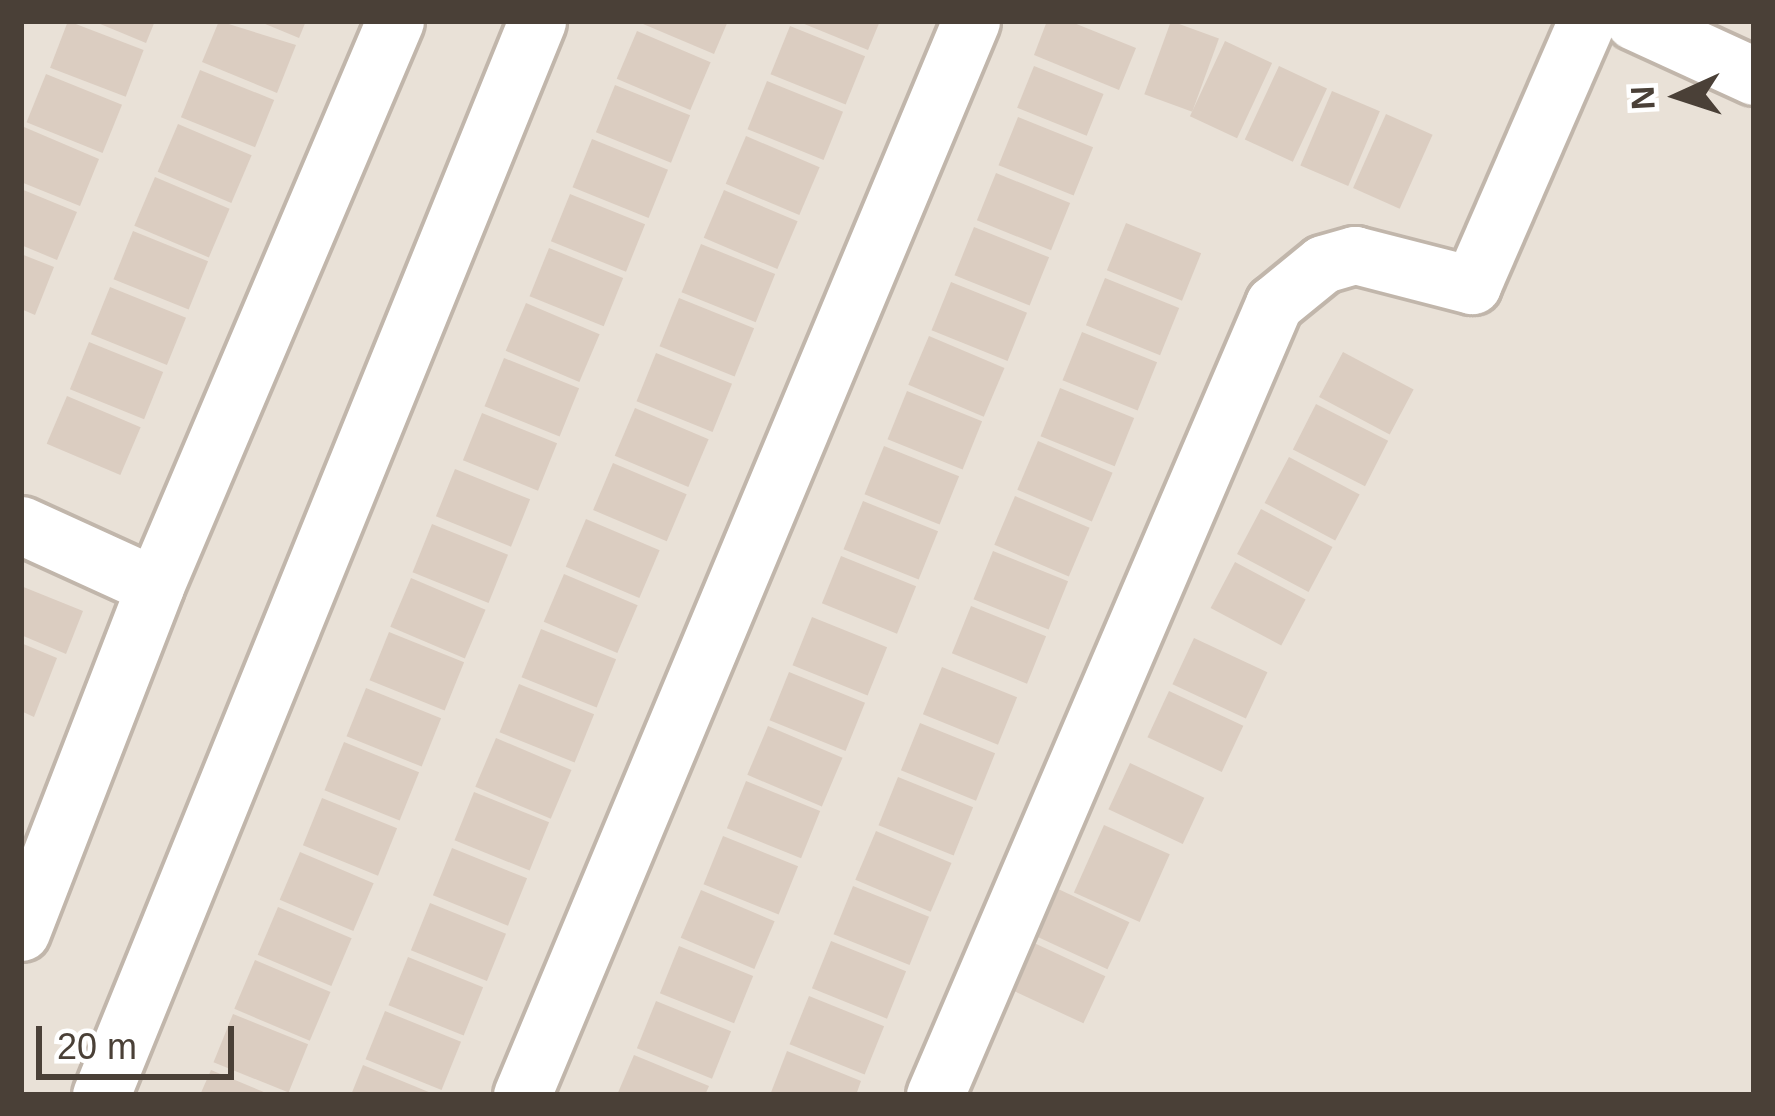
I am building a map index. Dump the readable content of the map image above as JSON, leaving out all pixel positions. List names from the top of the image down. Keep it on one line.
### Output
{"scale_bar":"20 m","north":"left"}
